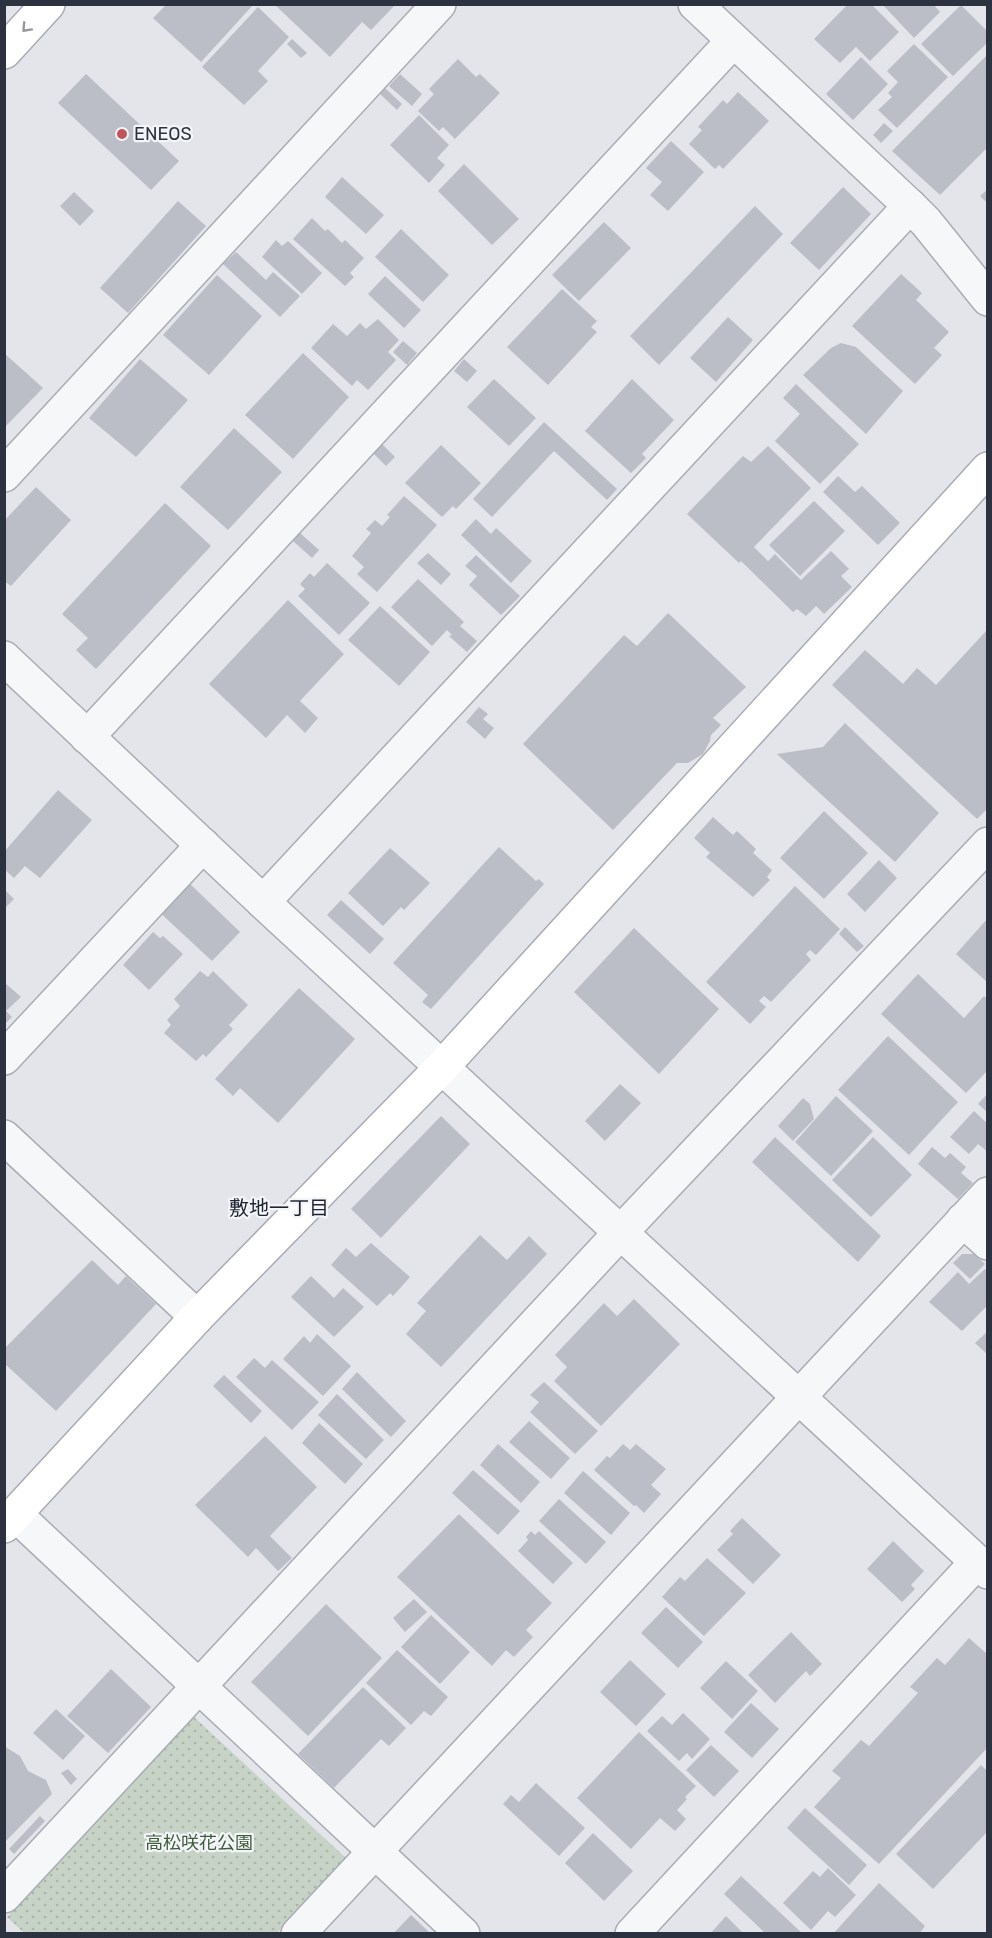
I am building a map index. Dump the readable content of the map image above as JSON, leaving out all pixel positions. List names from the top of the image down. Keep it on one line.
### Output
{"districts":["敷地一丁目"],"parks":["高松咲花公園"],"places":["ENEOS"]}
